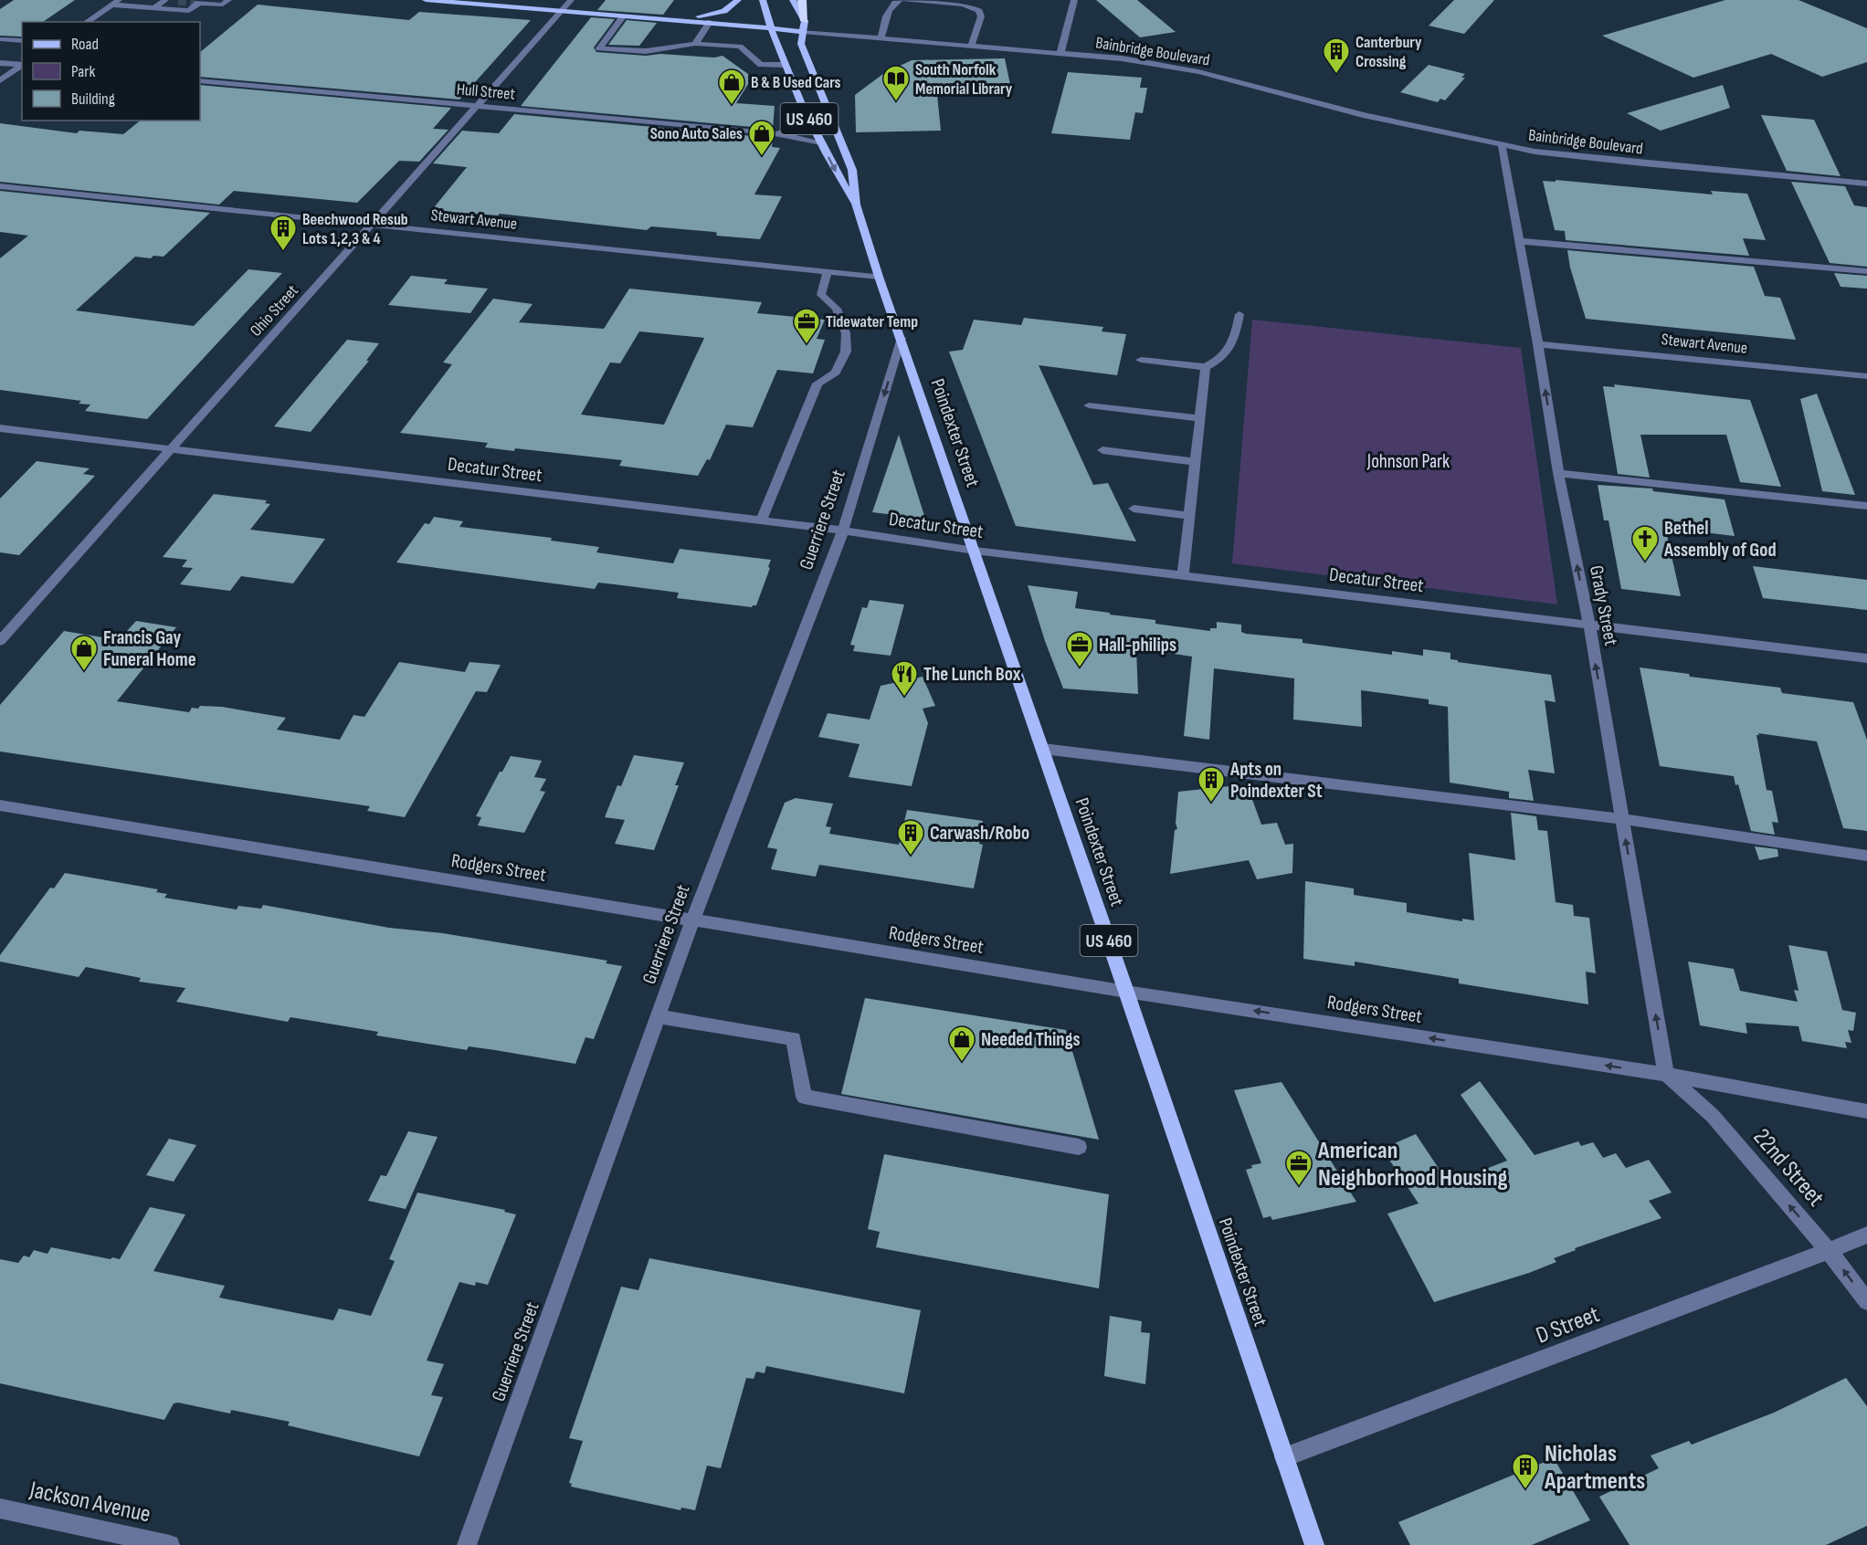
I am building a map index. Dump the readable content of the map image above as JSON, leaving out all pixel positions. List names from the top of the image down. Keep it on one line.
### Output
{"streets":{"main road":["Bainbridge Boulevard","US 460","Poindexter Street"],"street":["Hull Street","Stewart Avenue","Ohio Street","Decatur Street","Guerriere Street","Grady Street","Rodgers Street","22nd Street","D Street","Jackson Avenue"]},"crossings":[["Bainbridge Boulevard","Ohio Street"],["Bainbridge Boulevard","Poindexter Street"],["Bainbridge Boulevard","Grady Street"],["Hull Street","Ohio Street"],["Hull Street","Poindexter Street"],["Stewart Avenue","Ohio Street"],["Stewart Avenue","Poindexter Street"],["Stewart Avenue","Grady Street"],["Ohio Street","Decatur Street"],["Poindexter Street","Decatur Street"],["Poindexter Street","Guerriere Street"],["Poindexter Street","Rodgers Street"],["Poindexter Street","D Street"],["Decatur Street","Guerriere Street"],["Decatur Street","Grady Street"],["Guerriere Street","Rodgers Street"],["Grady Street","Rodgers Street"],["Grady Street","22nd Street"],["Rodgers Street","22nd Street"],["22nd Street","D Street"]],"one_way":["Grady Street","22nd Street"],"parks":["Johnson Park"],"places":{"building":["Canterbury Crossing","Beechwood Resub Lots 1,2,3 & 4","Apts on Poindexter St","Carwash/Robo","Nicholas Apartments"],"library":["South Norfolk Memorial Library"],"shop":["B & B Used Cars","Sono Auto Sales","Francis Gay Funeral Home","Needed Things"],"office":["Tidewater Temp","Hall-philips","American Neighborhood Housing"],"church":["Bethel Assembly of God"],"restaurant":["The Lunch Box"]},"legend":["Road","Park","Building"]}
